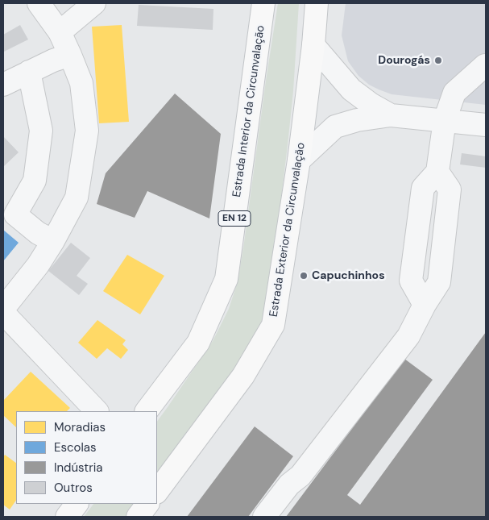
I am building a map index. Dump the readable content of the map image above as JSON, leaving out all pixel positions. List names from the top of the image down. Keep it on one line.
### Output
{"streets":{"main road":["Estrada Interior da Circunvalação","EN 12","Estrada Exterior da Circunvalação"]},"places":["Dourogás","Capuchinhos"],"legend":["Moradias","Escolas","Indústria","Outros"]}
